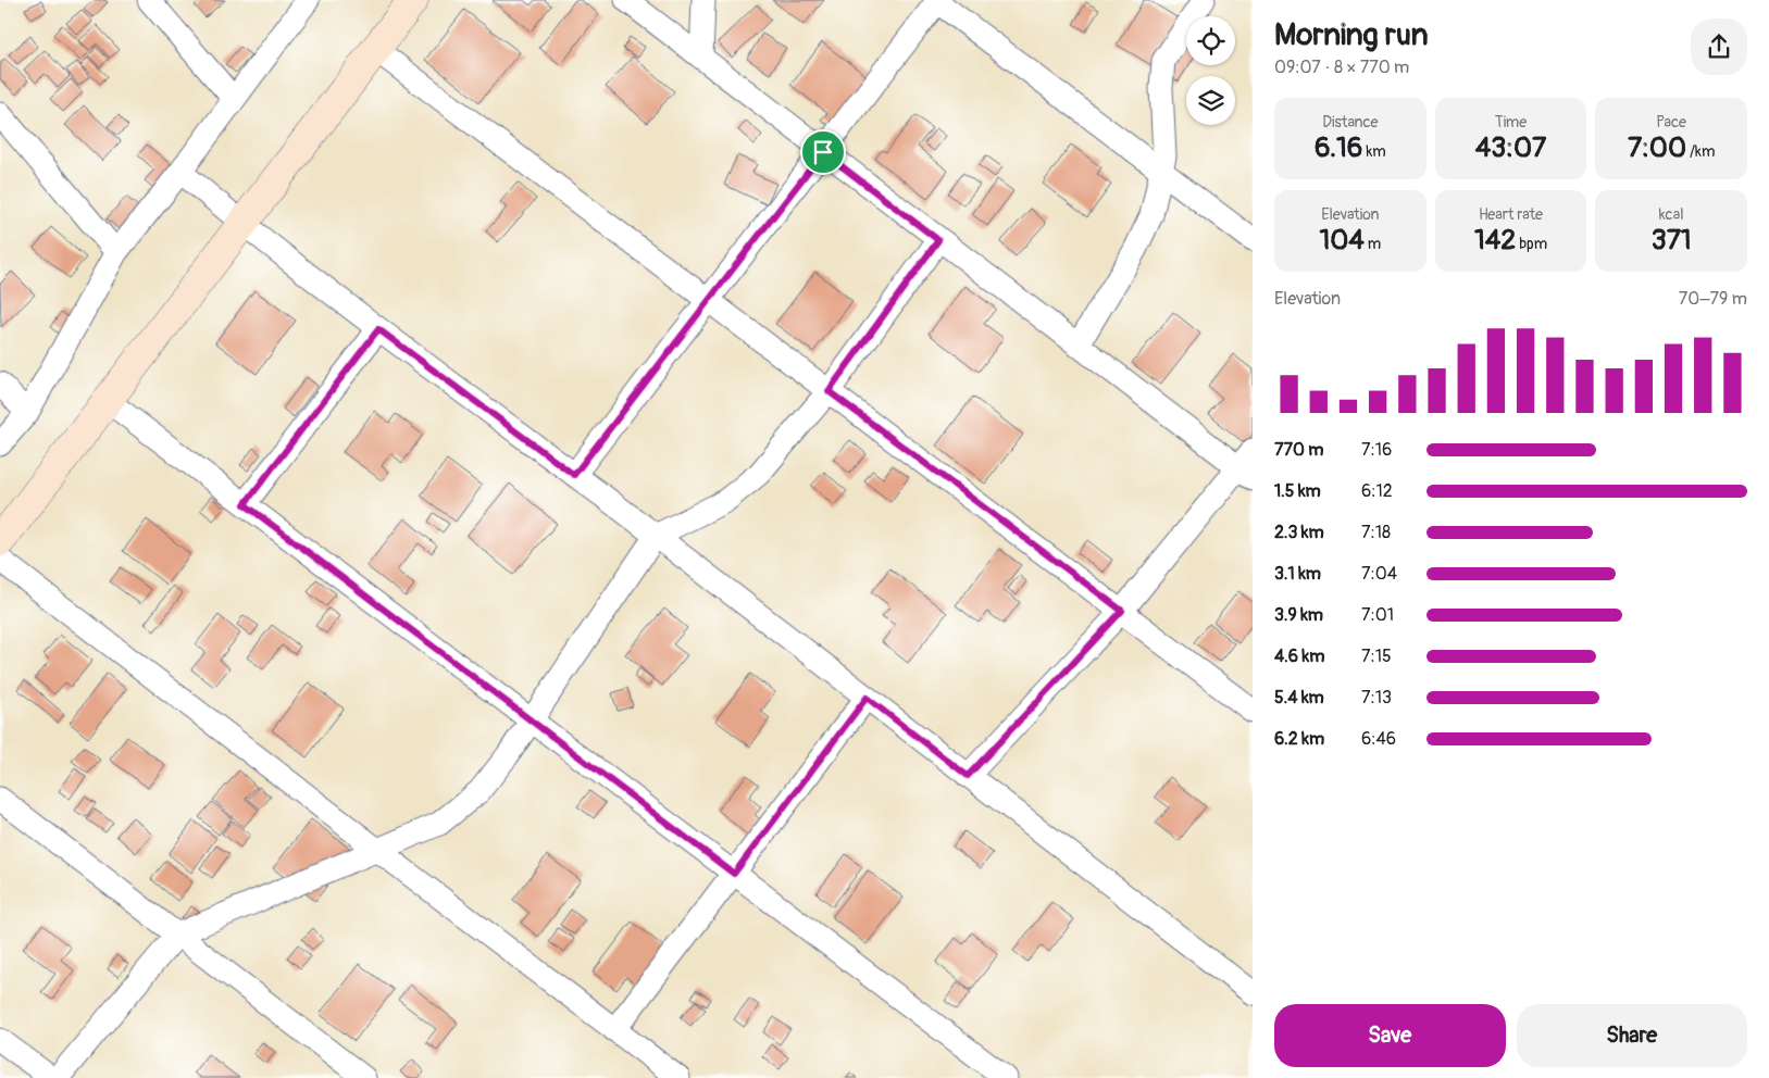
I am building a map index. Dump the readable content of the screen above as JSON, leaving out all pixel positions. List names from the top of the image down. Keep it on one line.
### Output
{"page":{"heading":["Morning run","09:07 · 8 × 770 m"],"stats":[["Distance","6.16 km"],["Time","43:07"],["Pace","7:00 /km"],["Elevation","104 m"],["Heart rate","142 bpm"],["kcal","371"]],"chart":["Elevation","70–79 m"],"list":[{"name":"770 m","note":"7:16"},{"name":"1.5 km","note":"6:12"},{"name":"2.3 km","note":"7:18"},{"name":"3.1 km","note":"7:04"},{"name":"3.9 km","note":"7:01"},{"name":"4.6 km","note":"7:15"},{"name":"5.4 km","note":"7:13"},{"name":"6.2 km","note":"6:46"}],"buttons":["Save","Share"]}}
